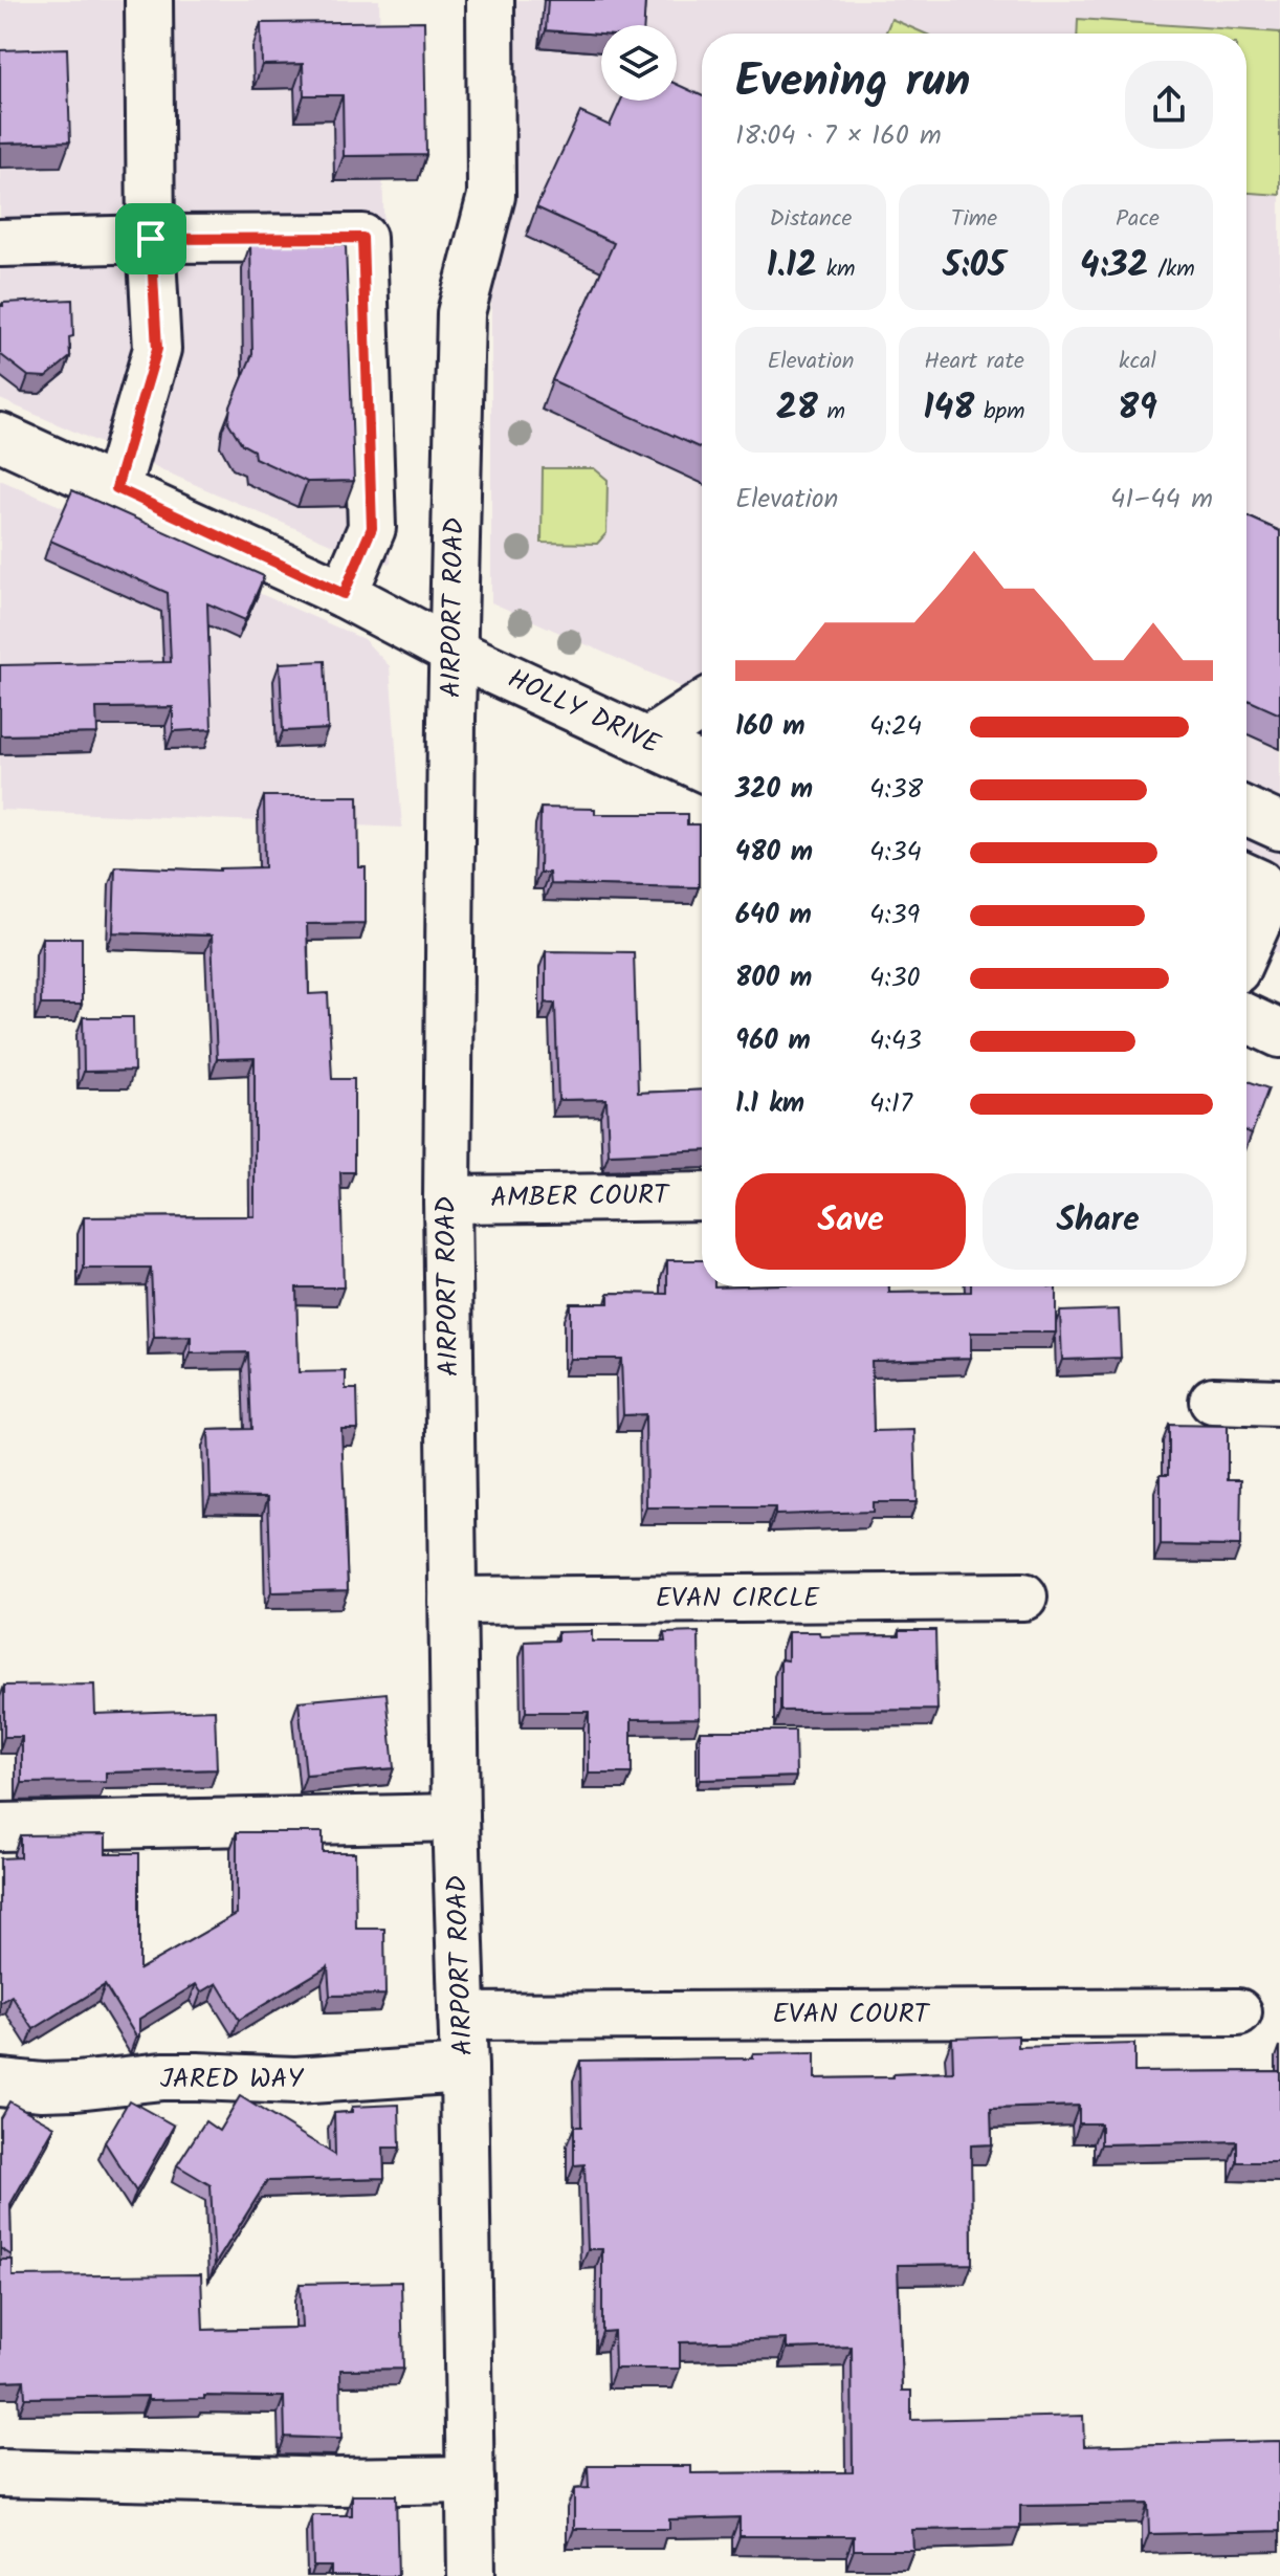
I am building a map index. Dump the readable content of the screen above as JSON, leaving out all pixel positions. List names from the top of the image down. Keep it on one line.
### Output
{"streets":{"street":["AIRPORT ROAD","HOLLY DRIVE","AMBER COURT","EVAN CIRCLE","EVAN COURT","JARED WAY"]},"crossings":[["AIRPORT ROAD","HOLLY DRIVE"],["AIRPORT ROAD","AMBER COURT"],["AIRPORT ROAD","EVAN CIRCLE"],["AIRPORT ROAD","EVAN COURT"],["AIRPORT ROAD","JARED WAY"]],"page":{"heading":["Evening run","18:04 · 7 × 160 m"],"stats":[["Distance","1.12 km"],["Time","5:05"],["Pace","4:32 /km"],["Elevation","28 m"],["Heart rate","148 bpm"],["kcal","89"]],"chart":["Elevation","41–44 m"],"list":[{"name":"160 m","note":"4:24"},{"name":"320 m","note":"4:38"},{"name":"480 m","note":"4:34"},{"name":"640 m","note":"4:39"},{"name":"800 m","note":"4:30"},{"name":"960 m","note":"4:43"},{"name":"1.1 km","note":"4:17"}],"buttons":["Save","Share"]}}
